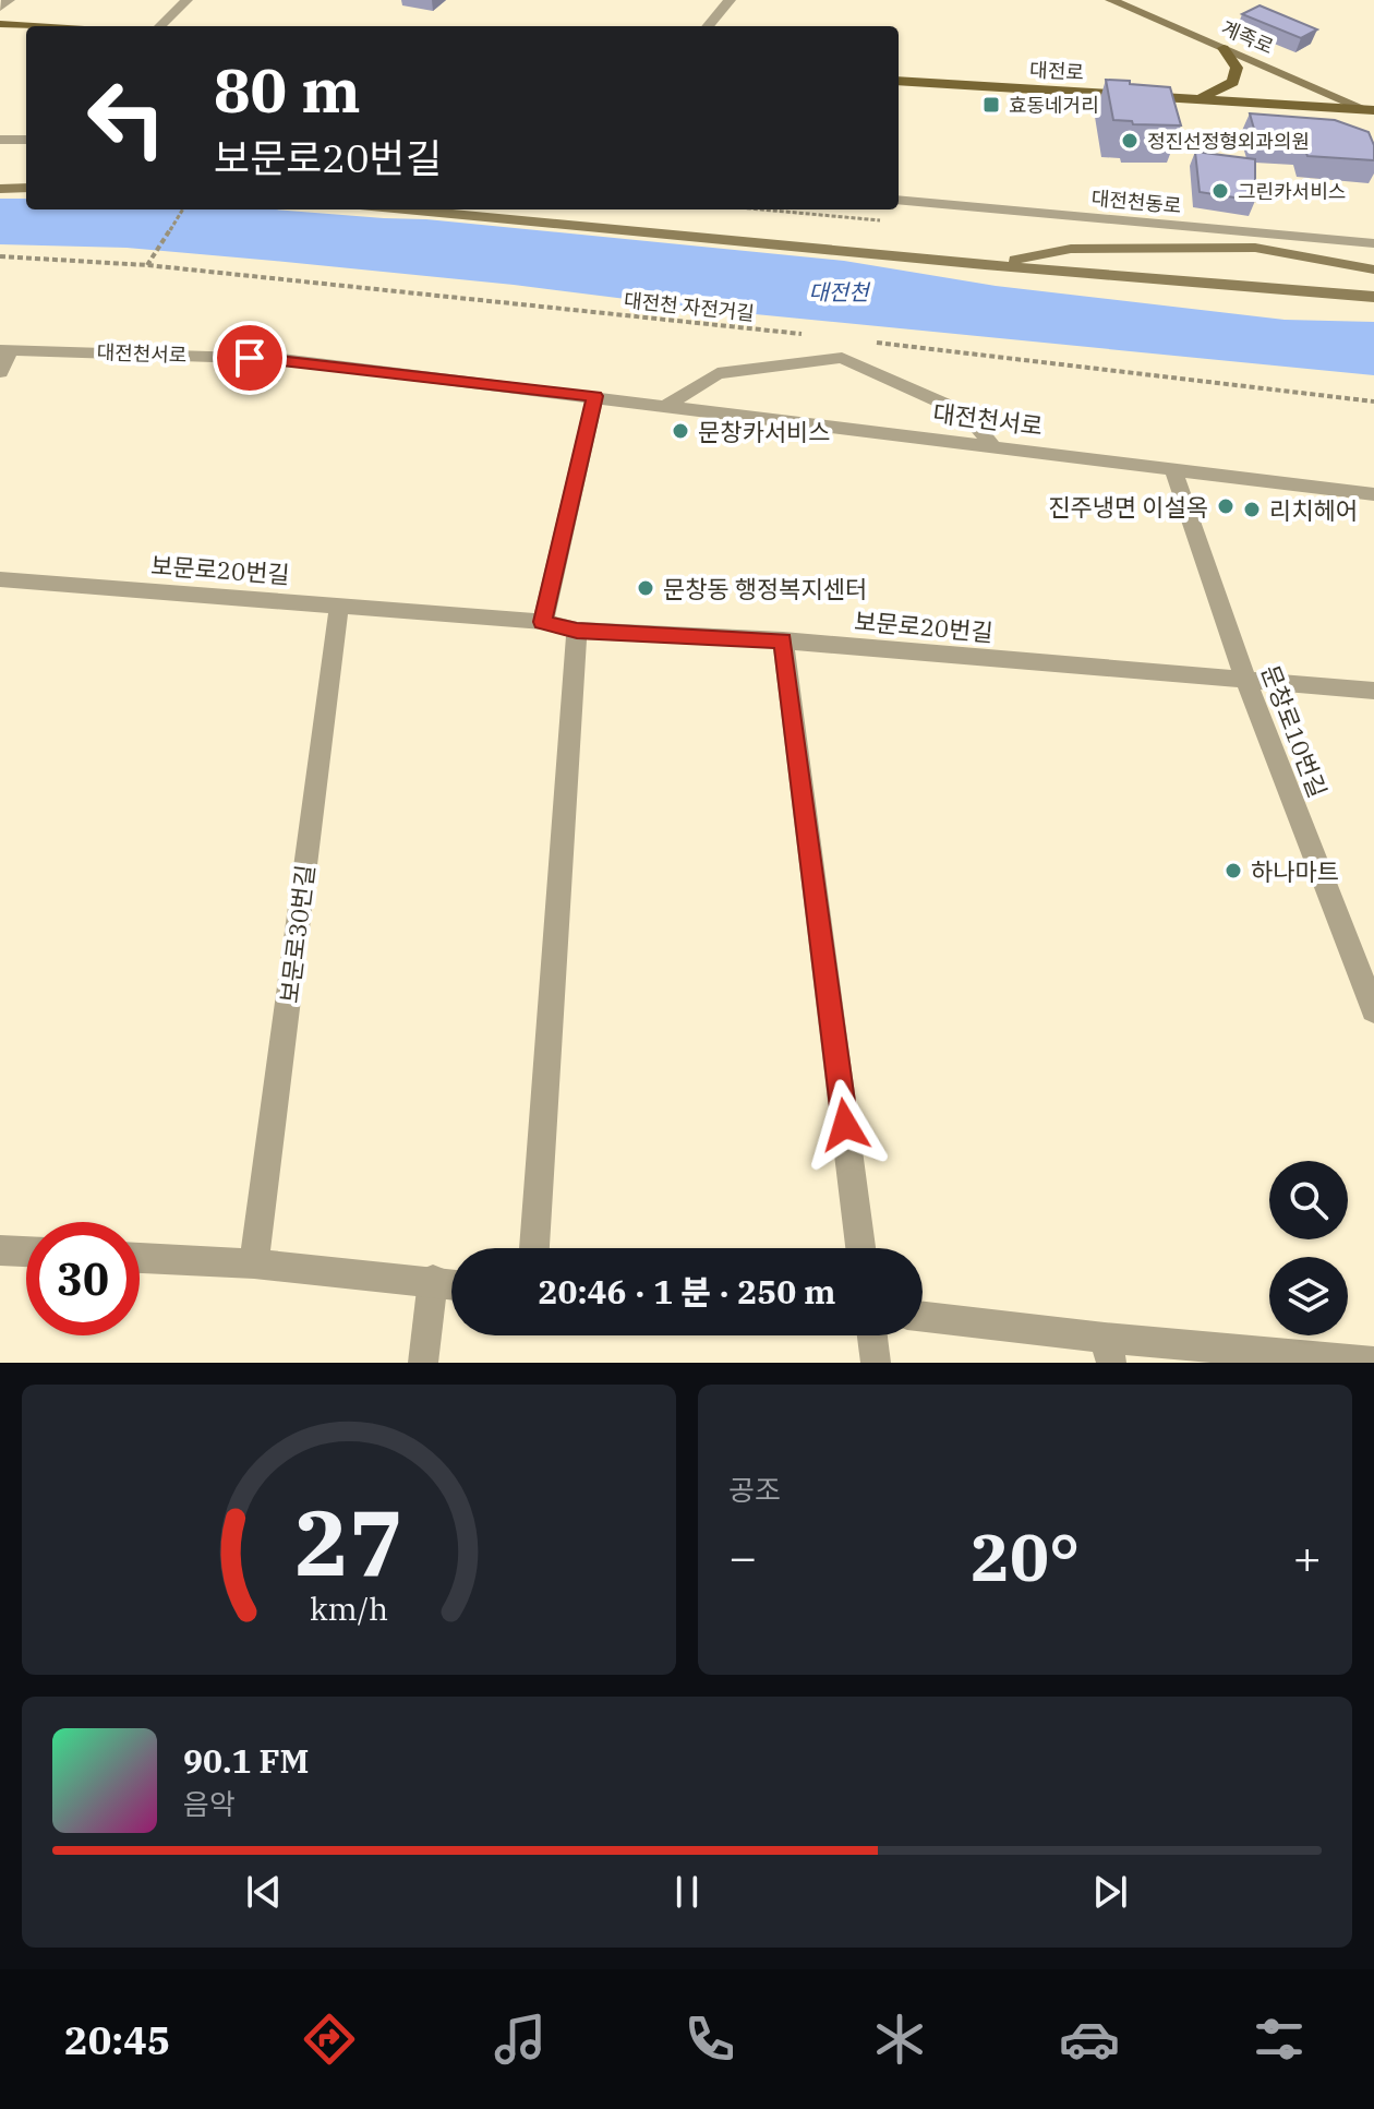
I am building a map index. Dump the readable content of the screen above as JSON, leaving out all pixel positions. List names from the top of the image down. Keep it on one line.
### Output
{"streets":{"main road":["계족로","대전로"],"street":["대전천동로","대전천서로","보문로20번길","문창로10번길","보문로30번길"],"path":["대전천 자전거길"]},"crossings":[["계족로","대전로"],["대전천서로","문창로10번길"],["보문로20번길","문창로10번길"],["보문로20번길","보문로30번길"]],"water":["대전천"],"places":{"transit":["효동네거리"],"other":["정진선정형외과의원","그린카서비스","문창카서비스","진주냉면 이설옥","리치헤어","문창동 행정복지센터","하나마트"]},"page":{"turn":["80 m","보문로20번길"],"limit":"30","trip":"20:46 · 1 분 · 250 m","tile":"공조","heat":["−","20°","+"],"song":["90.1 FM","음악"],"tabs":"20:45","gauge":["27","km/h"]}}
